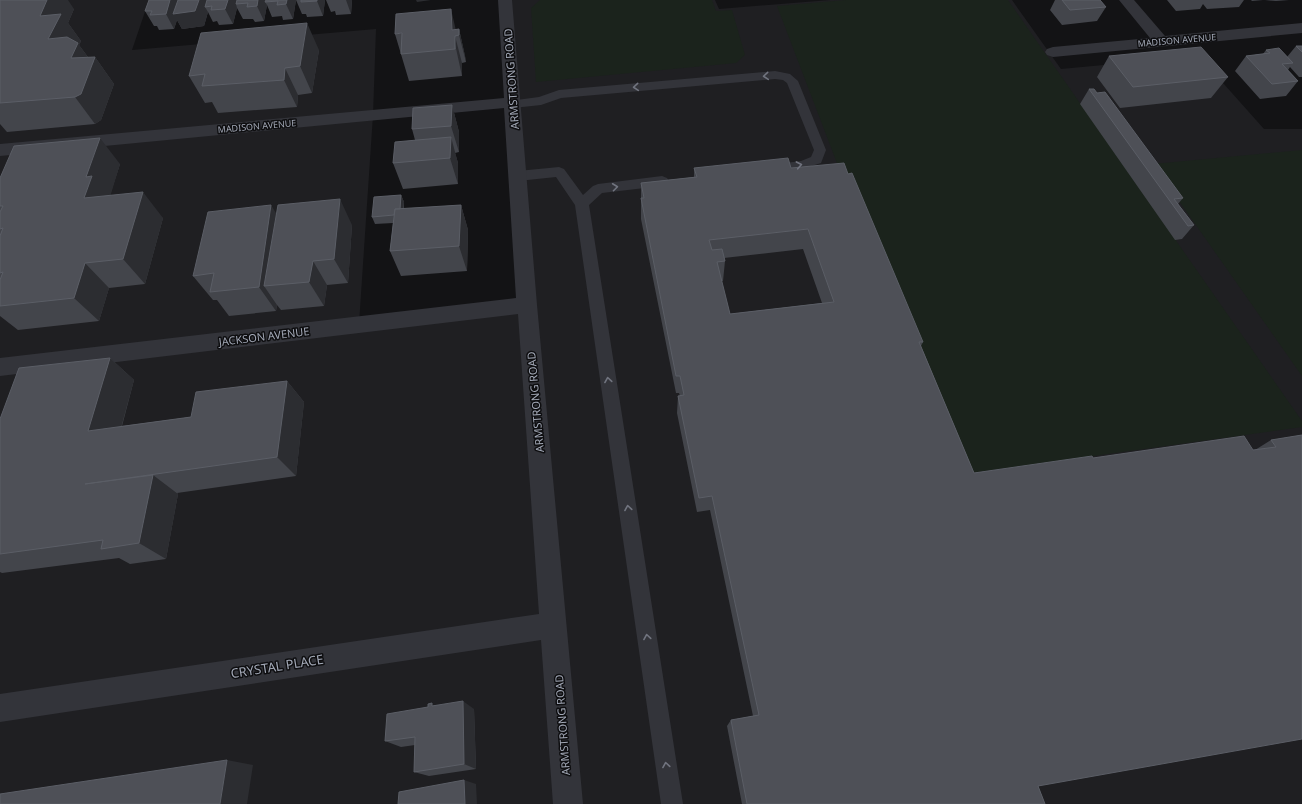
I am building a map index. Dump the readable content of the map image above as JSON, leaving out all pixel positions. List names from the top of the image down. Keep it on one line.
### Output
{"streets":{"street":["MADISON AVENUE","ARMSTRONG ROAD","JACKSON AVENUE","CRYSTAL PLACE"]},"crossings":[["MADISON AVENUE","ARMSTRONG ROAD"],["ARMSTRONG ROAD","JACKSON AVENUE"],["ARMSTRONG ROAD","CRYSTAL PLACE"]]}
